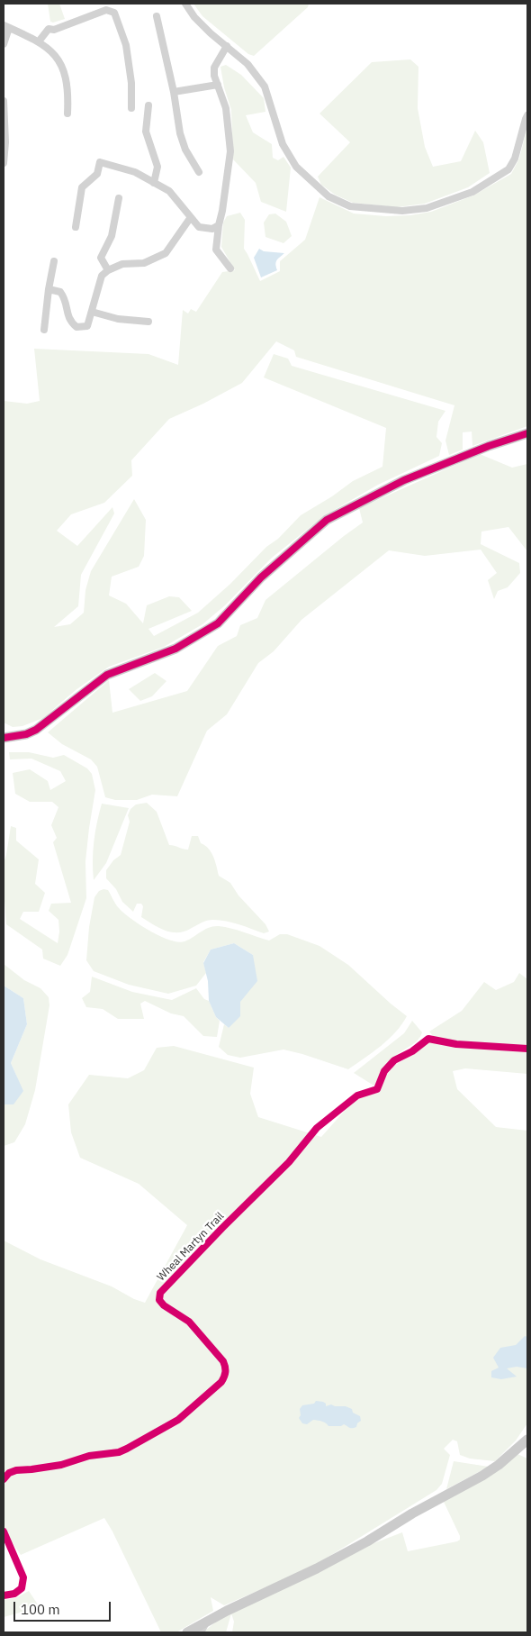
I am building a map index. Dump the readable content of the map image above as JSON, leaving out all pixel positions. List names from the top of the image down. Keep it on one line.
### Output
{"streets":{"cycle path":["Wheal Martyn Trail"]},"scale_bar":"100 m"}
